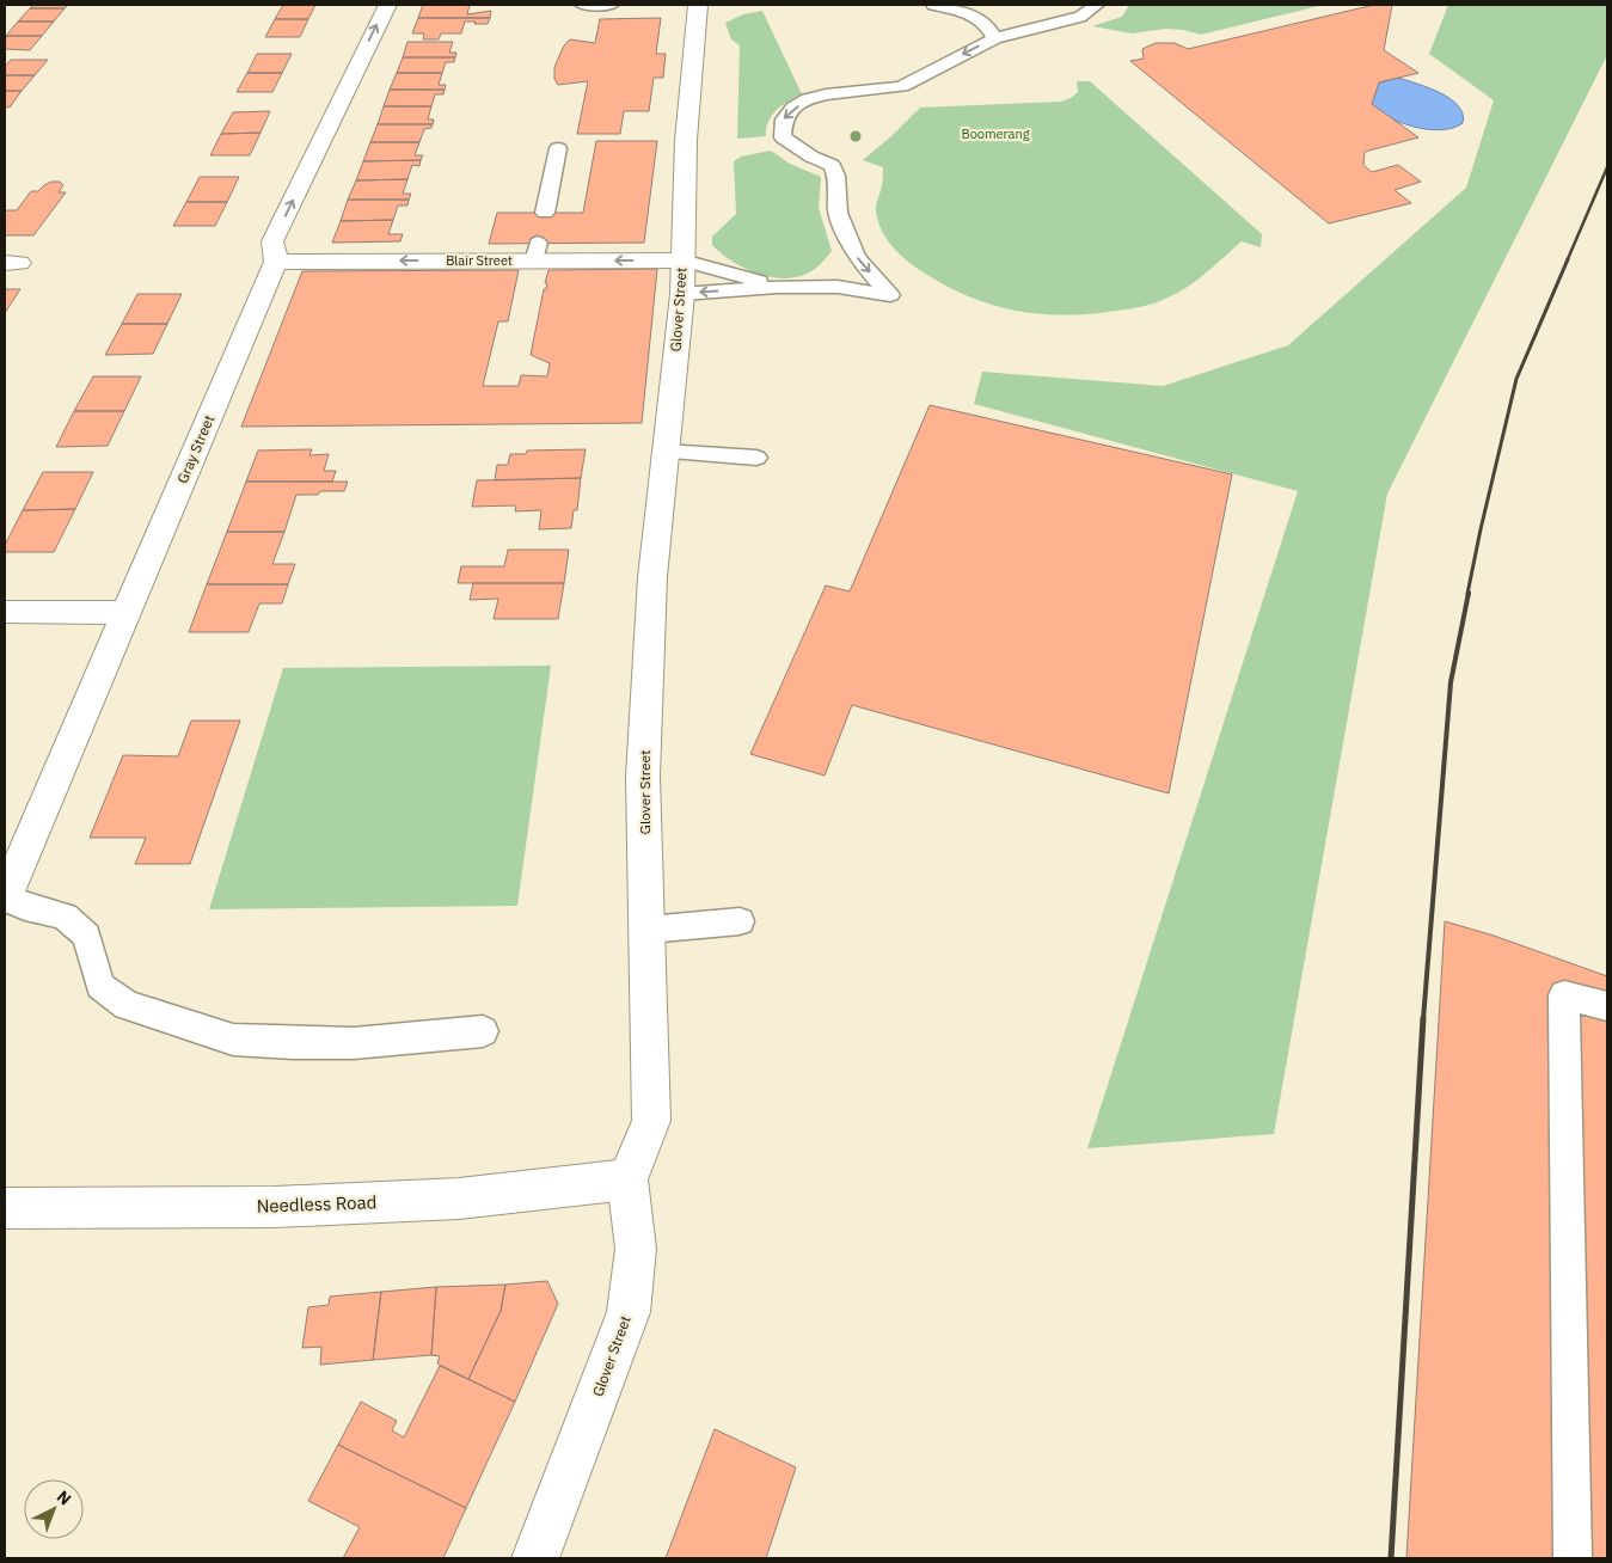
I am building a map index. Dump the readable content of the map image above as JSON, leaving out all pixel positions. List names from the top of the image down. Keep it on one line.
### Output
{"streets":{"street":["Blair Street","Glover Street","Gray Street","Needless Road"]},"crossings":[["Blair Street","Glover Street"],["Blair Street","Gray Street"],["Glover Street","Needless Road"]],"one_way":["Blair Street"],"parks":["Boomerang"],"north":"top right"}
